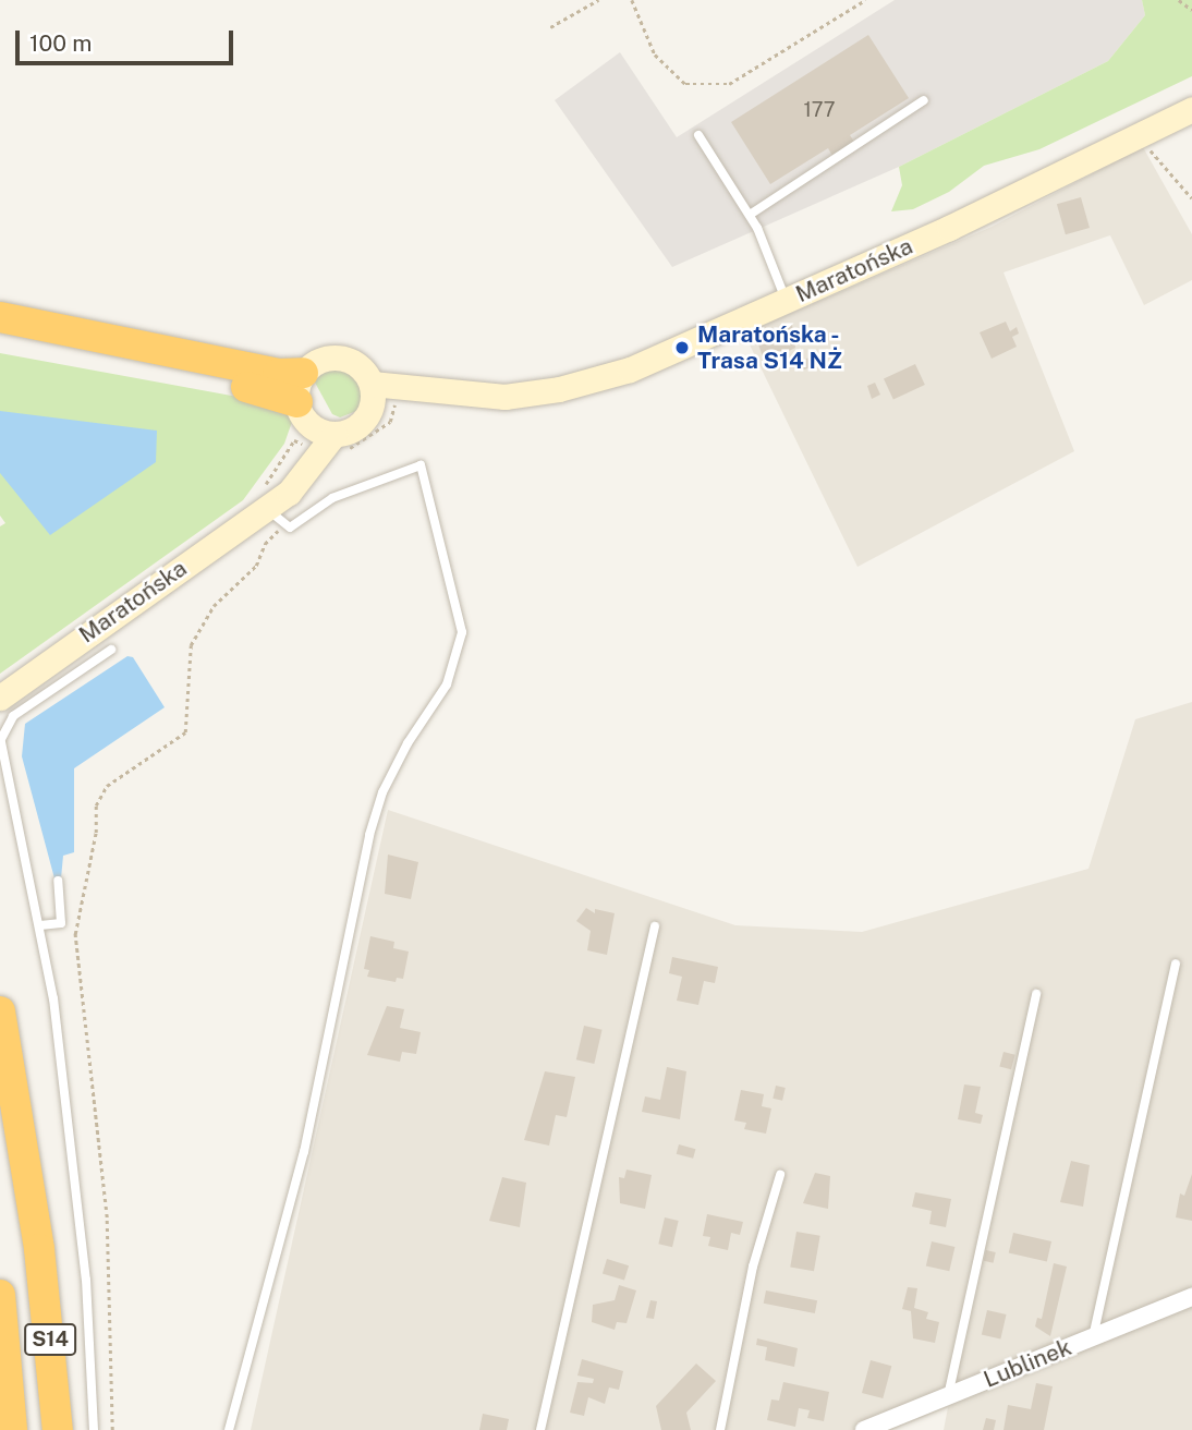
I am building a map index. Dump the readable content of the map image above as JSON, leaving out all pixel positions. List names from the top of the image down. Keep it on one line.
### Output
{"streets":{"highway":["S14"],"main road":["Maratońska"],"street":["Lublinek"]},"places":["Maratońska - Trasa S14 NŻ"],"house_numbers":["177"],"scale_bar":"100 m"}
